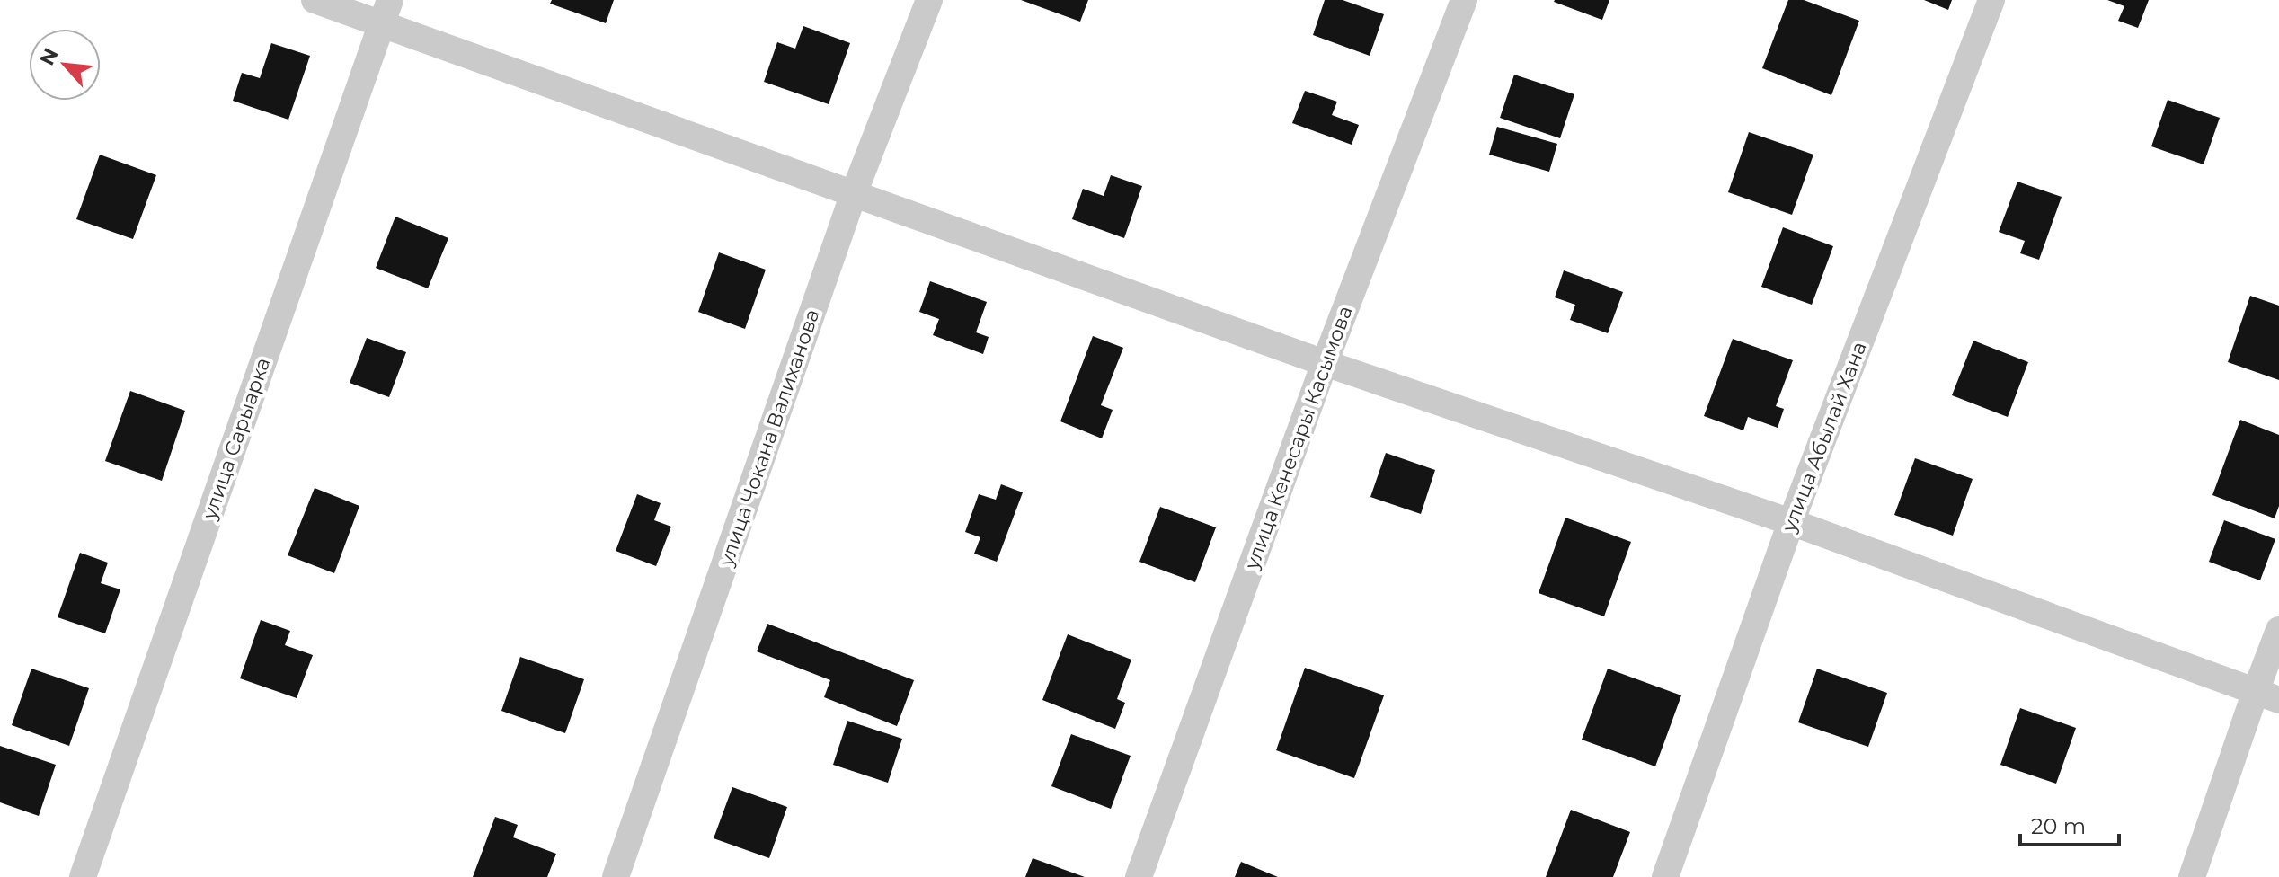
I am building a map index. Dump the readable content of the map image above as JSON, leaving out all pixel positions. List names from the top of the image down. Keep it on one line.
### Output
{"streets":{"street":["улица Абылай Хана","улица Чокана Валиханова","улица Кенесары Касымова","улица Сарыарка"]},"scale_bar":"20 m","north":"top left"}
